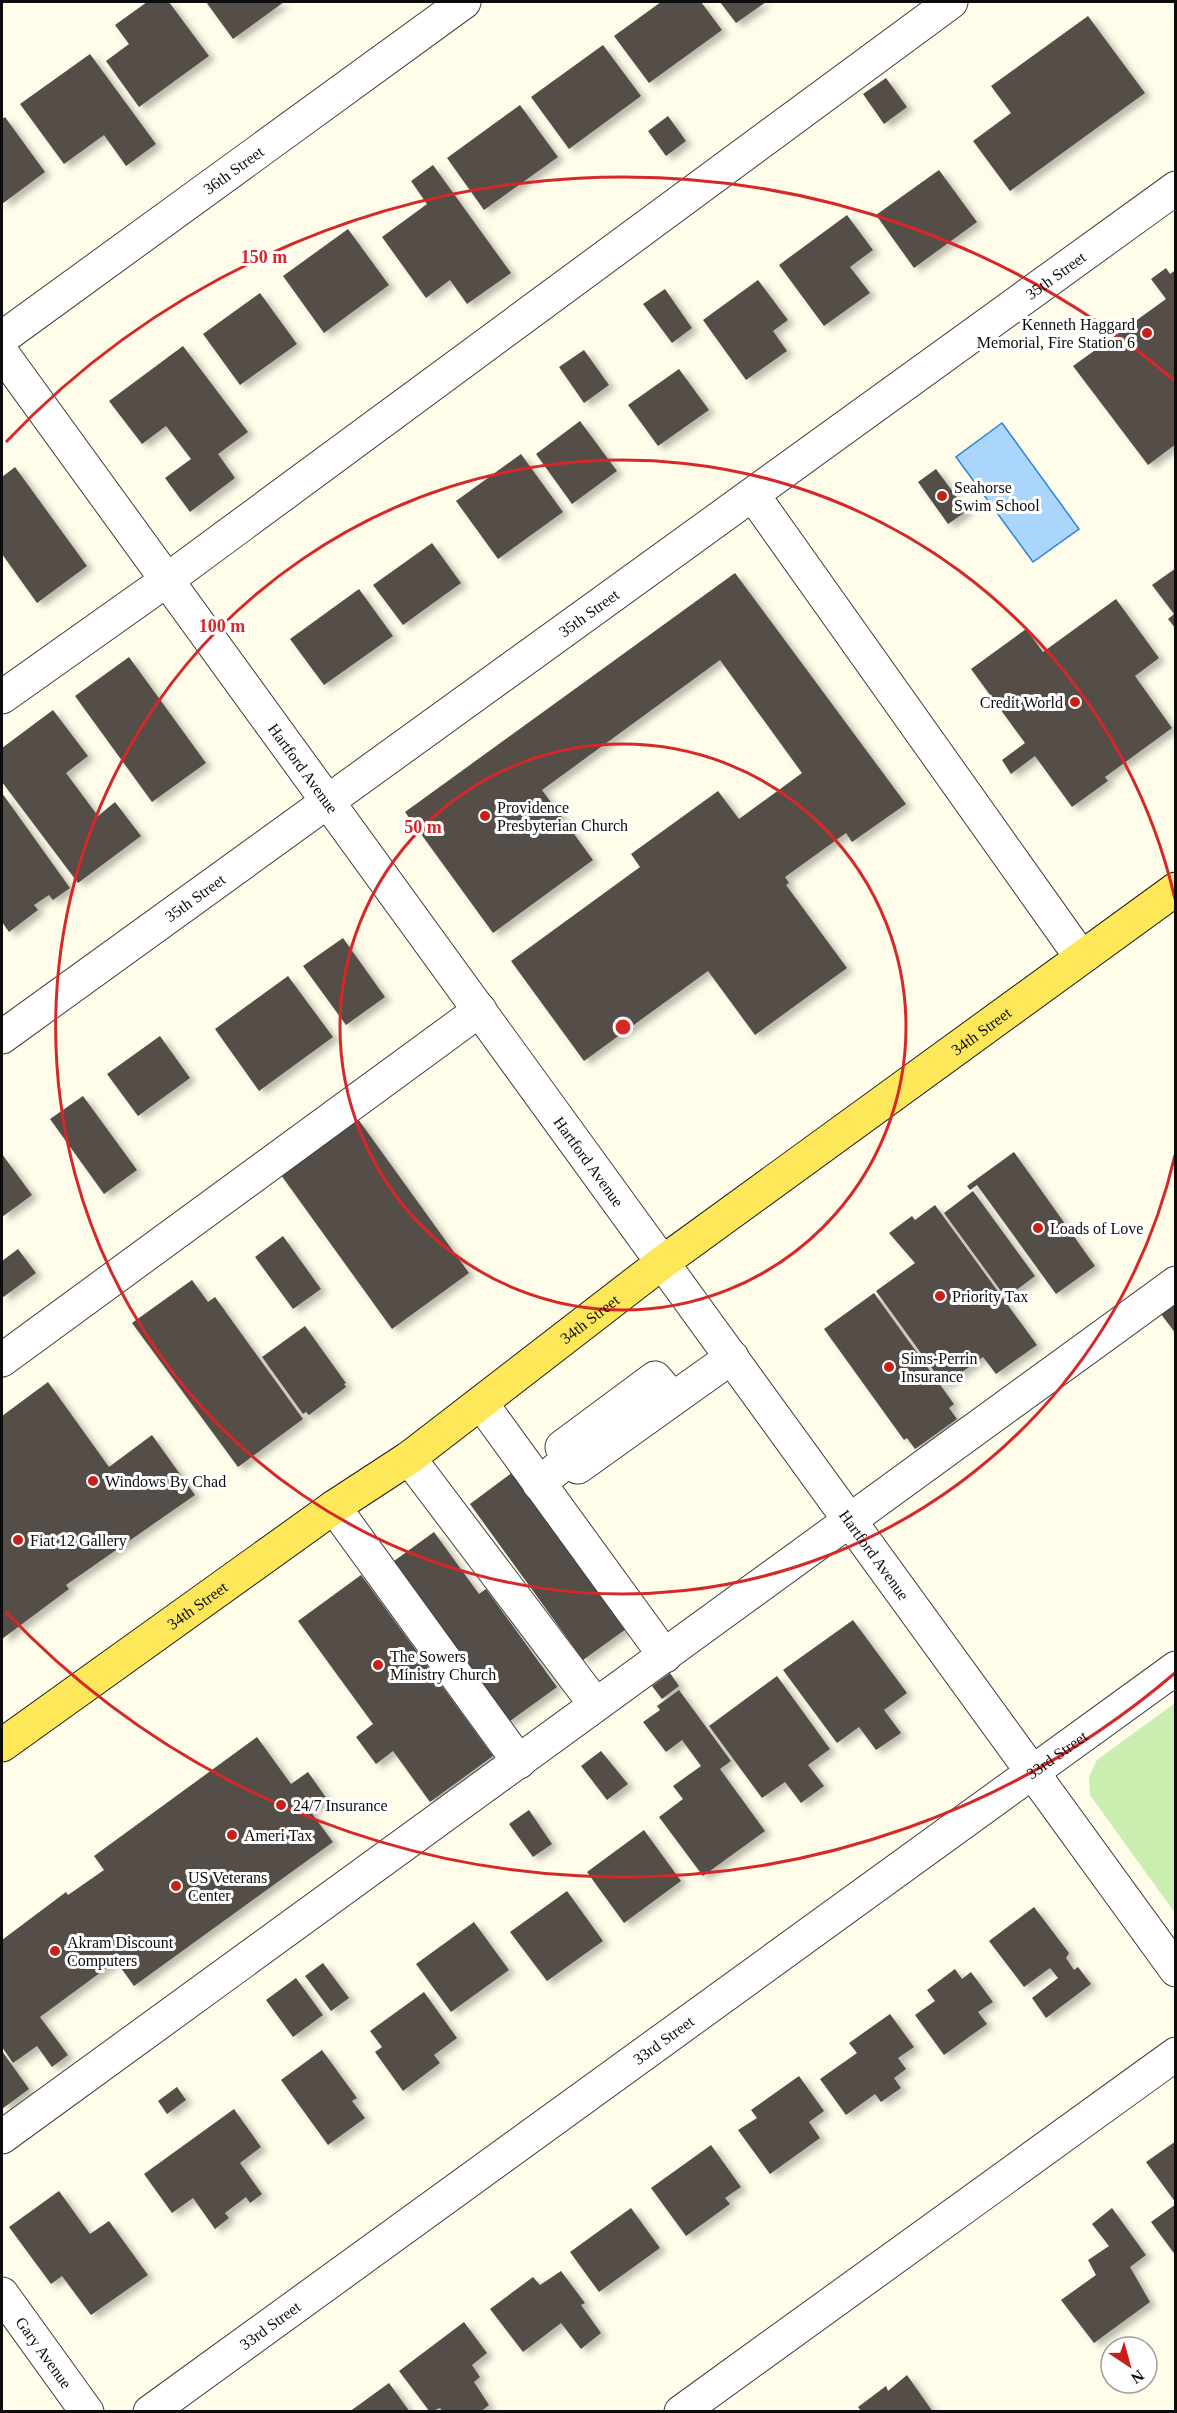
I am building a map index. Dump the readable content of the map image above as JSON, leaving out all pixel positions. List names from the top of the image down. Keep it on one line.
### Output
{"streets":{"main road":["34th Street"],"street":["36th Street","35th Street","Hartford Avenue","33rd Street","Gary Avenue"]},"crossings":[["35th Street","Hartford Avenue"],["Hartford Avenue","34th Street"],["Hartford Avenue","33rd Street"]],"places":["Kenneth Haggard Memorial, Fire Station 6","Seahorse Swim School","Credit World","Providence Presbyterian Church","Loads of Love","Priority Tax","Sims-Perrin Insurance","Windows By Chad","Fiat 12 Gallery","The Sowers Ministry Church","24/7 Insurance","Ameri Tax","US Veterans Center","Akram Discount Computers"],"north":"bottom right","rings":["150 m","100 m","50 m"]}
